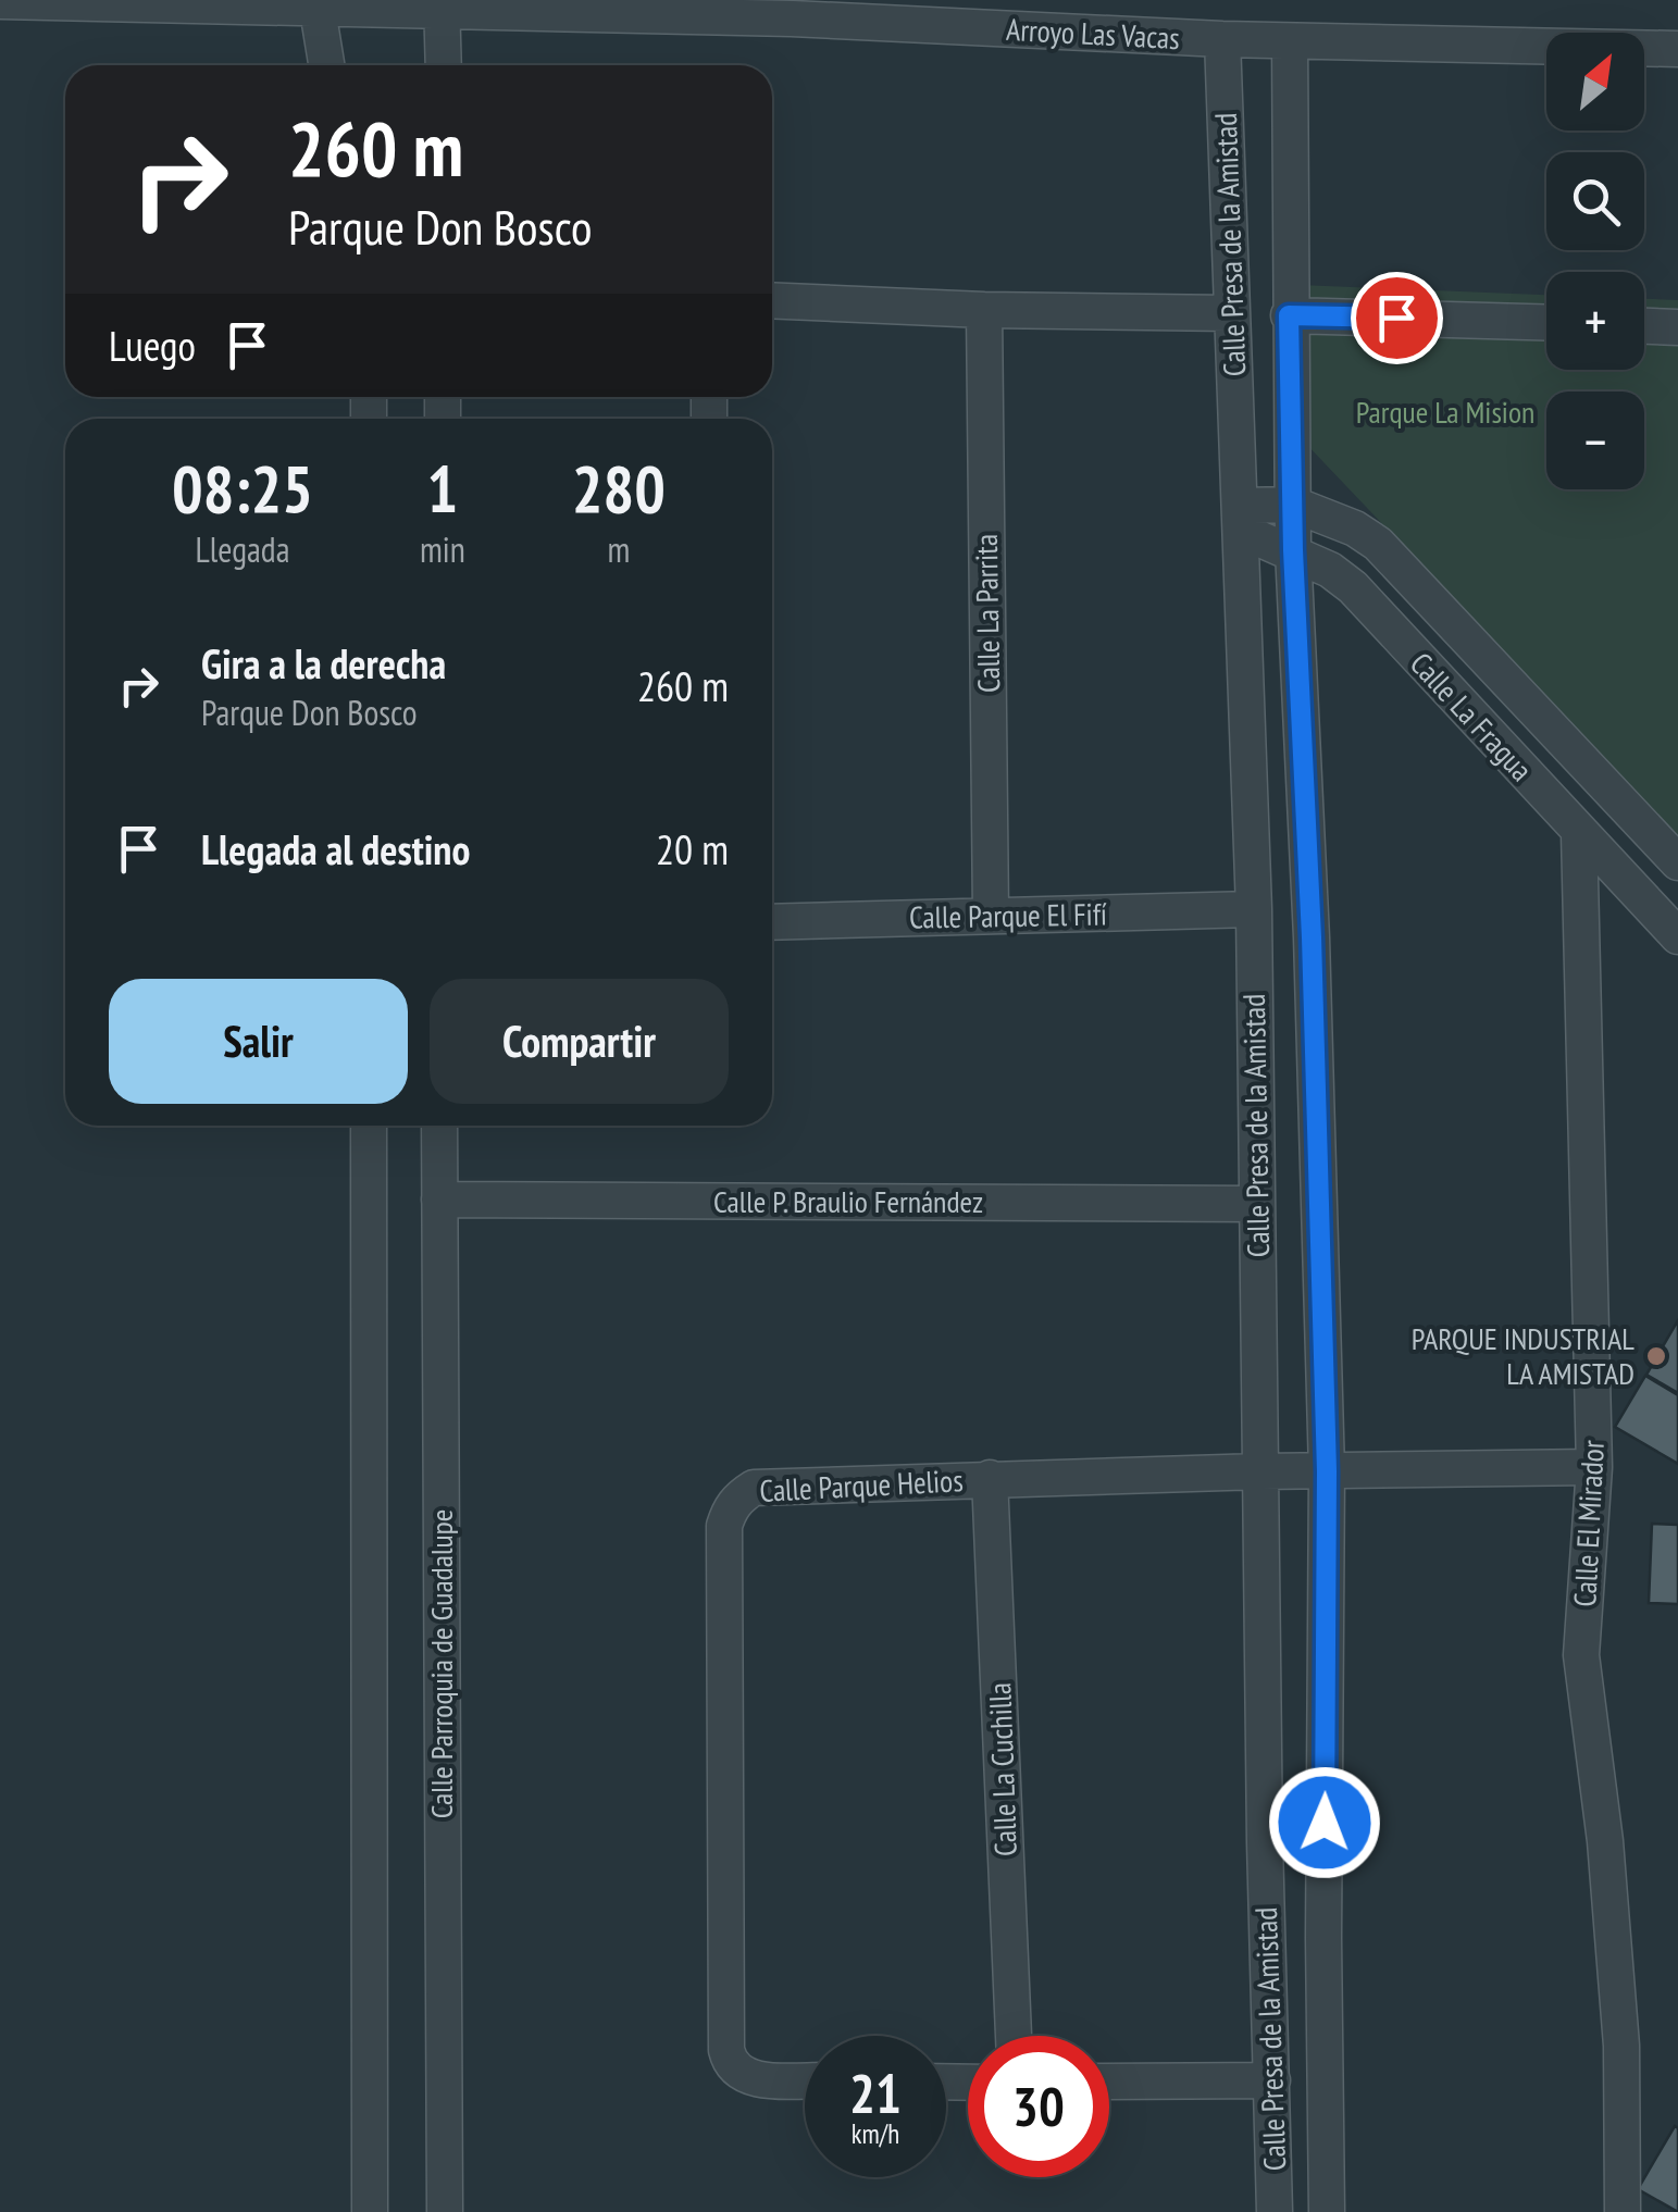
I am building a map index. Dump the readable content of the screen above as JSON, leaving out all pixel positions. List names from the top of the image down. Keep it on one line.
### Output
{"streets":{"street":["Arroyo Las Vacas","Calle Presa de la Amistad","Calle La Parrita","Calle La Fragua","Calle Parque El Fifí","Calle P. Braulio Fernández","Calle Parque Helios","Calle El Mirador","Calle Parroquia de Guadalupe","Calle La Cuchilla"]},"crossings":[["Arroyo Las Vacas","Calle Presa de la Amistad"],["Calle Presa de la Amistad","Calle La Fragua"],["Calle Presa de la Amistad","Calle Parque El Fifí"],["Calle Presa de la Amistad","Calle P. Braulio Fernández"],["Calle Presa de la Amistad","Calle Parque Helios"],["Calle La Parrita","Calle Parque El Fifí"],["Calle La Fragua","Calle El Mirador"],["Calle P. Braulio Fernández","Calle Parroquia de Guadalupe"],["Calle Parque Helios","Calle El Mirador"],["Calle Parque Helios","Calle La Cuchilla"]],"parks":["Parque La Mision"],"places":["PARQUE INDUSTRIAL LA AMISTAD"],"north":"top right","page":{"map_buttons":["+","−"],"turn":["260 m","Parque Don Bosco"],"then":"Luego","eta":["08:25","Llegada","1","min","280","m"],"list":[{"name":"Gira a la derecha","note":"Parque Don Bosco","value":"260 m"},{"name":"Llegada al destino","value":"20 m"}],"buttons":["Salir","Compartir"],"speed":"21 km/h","limit":"30"}}
